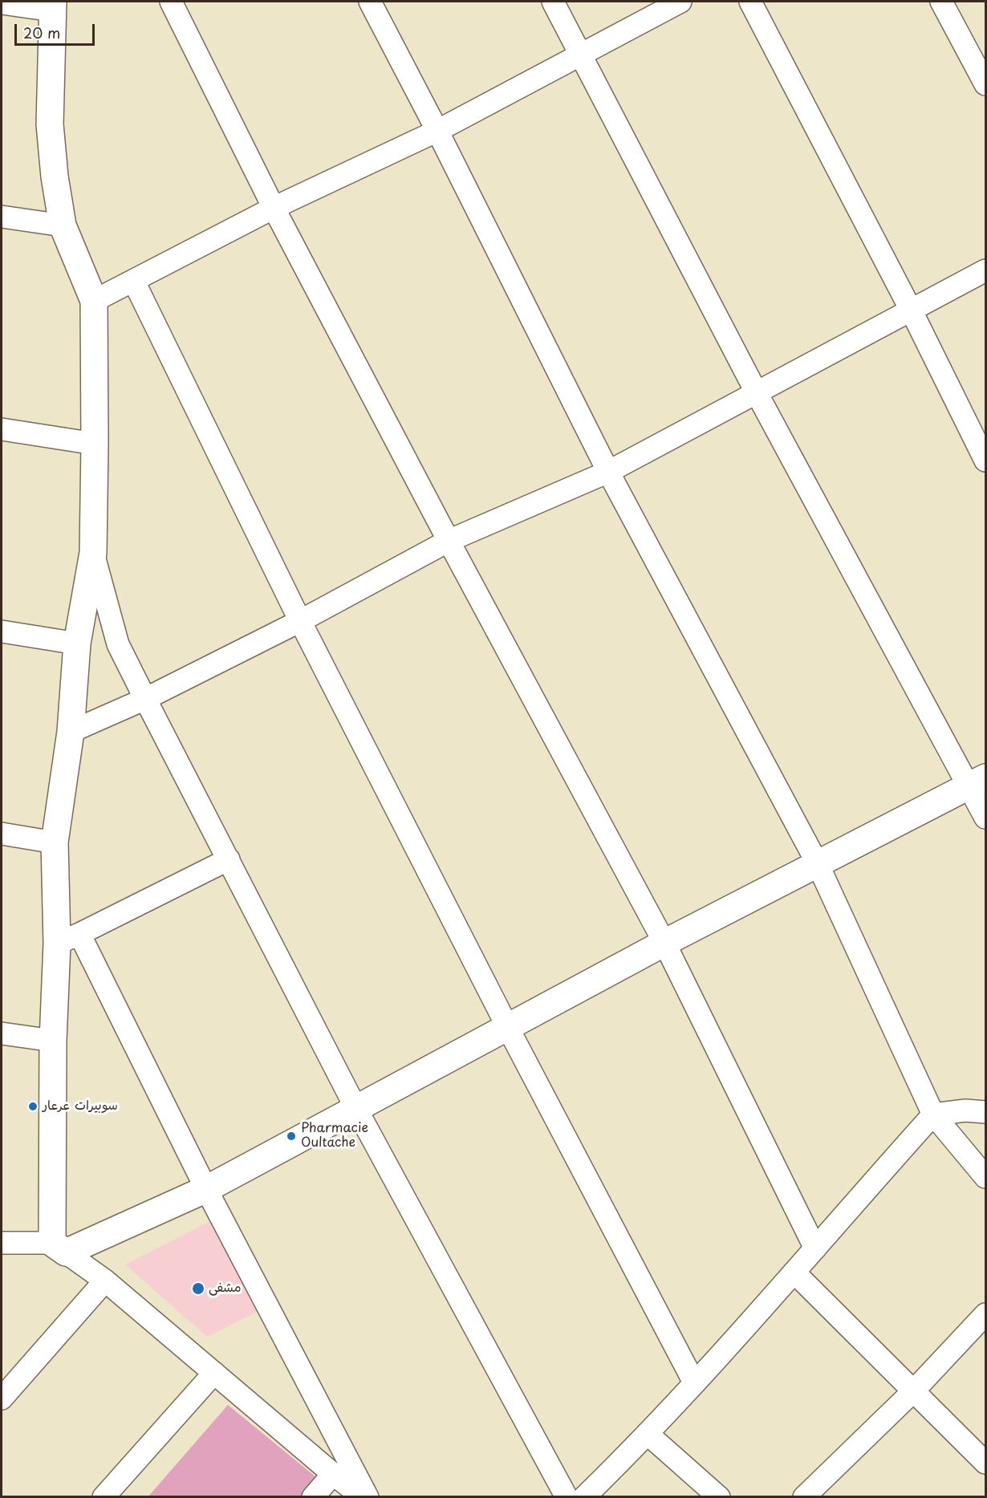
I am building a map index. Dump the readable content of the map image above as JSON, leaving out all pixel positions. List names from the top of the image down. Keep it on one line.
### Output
{"places":["سوبيرات عرعار","Pharmacie Oultache","مشفى"],"scale_bar":"20 m"}
